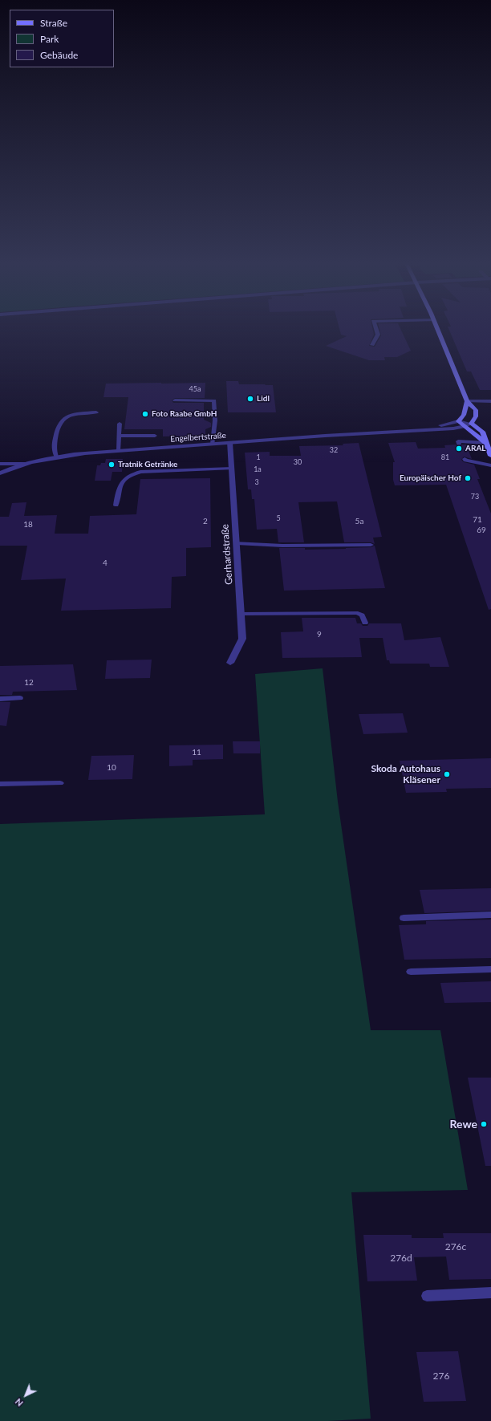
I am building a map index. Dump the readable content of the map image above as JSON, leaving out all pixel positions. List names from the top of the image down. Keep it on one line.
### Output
{"streets":{"street":["Engelbertstraße","Gerhardstraße"]},"crossings":[["Engelbertstraße","Gerhardstraße"]],"places":["Lidl","Foto Raabe GmbH","ARAL","Tratnik Getränke","Europäischer Hof","Skoda Autohaus Kläsener","Rewe"],"house_numbers":["45a","32","1","81","30","1a","3","73","5","71","2","5a","18","69","4","9","12","11","10","276c","276d","276"],"legend":["Straße","Park","Gebäude"],"north":"bottom left"}
